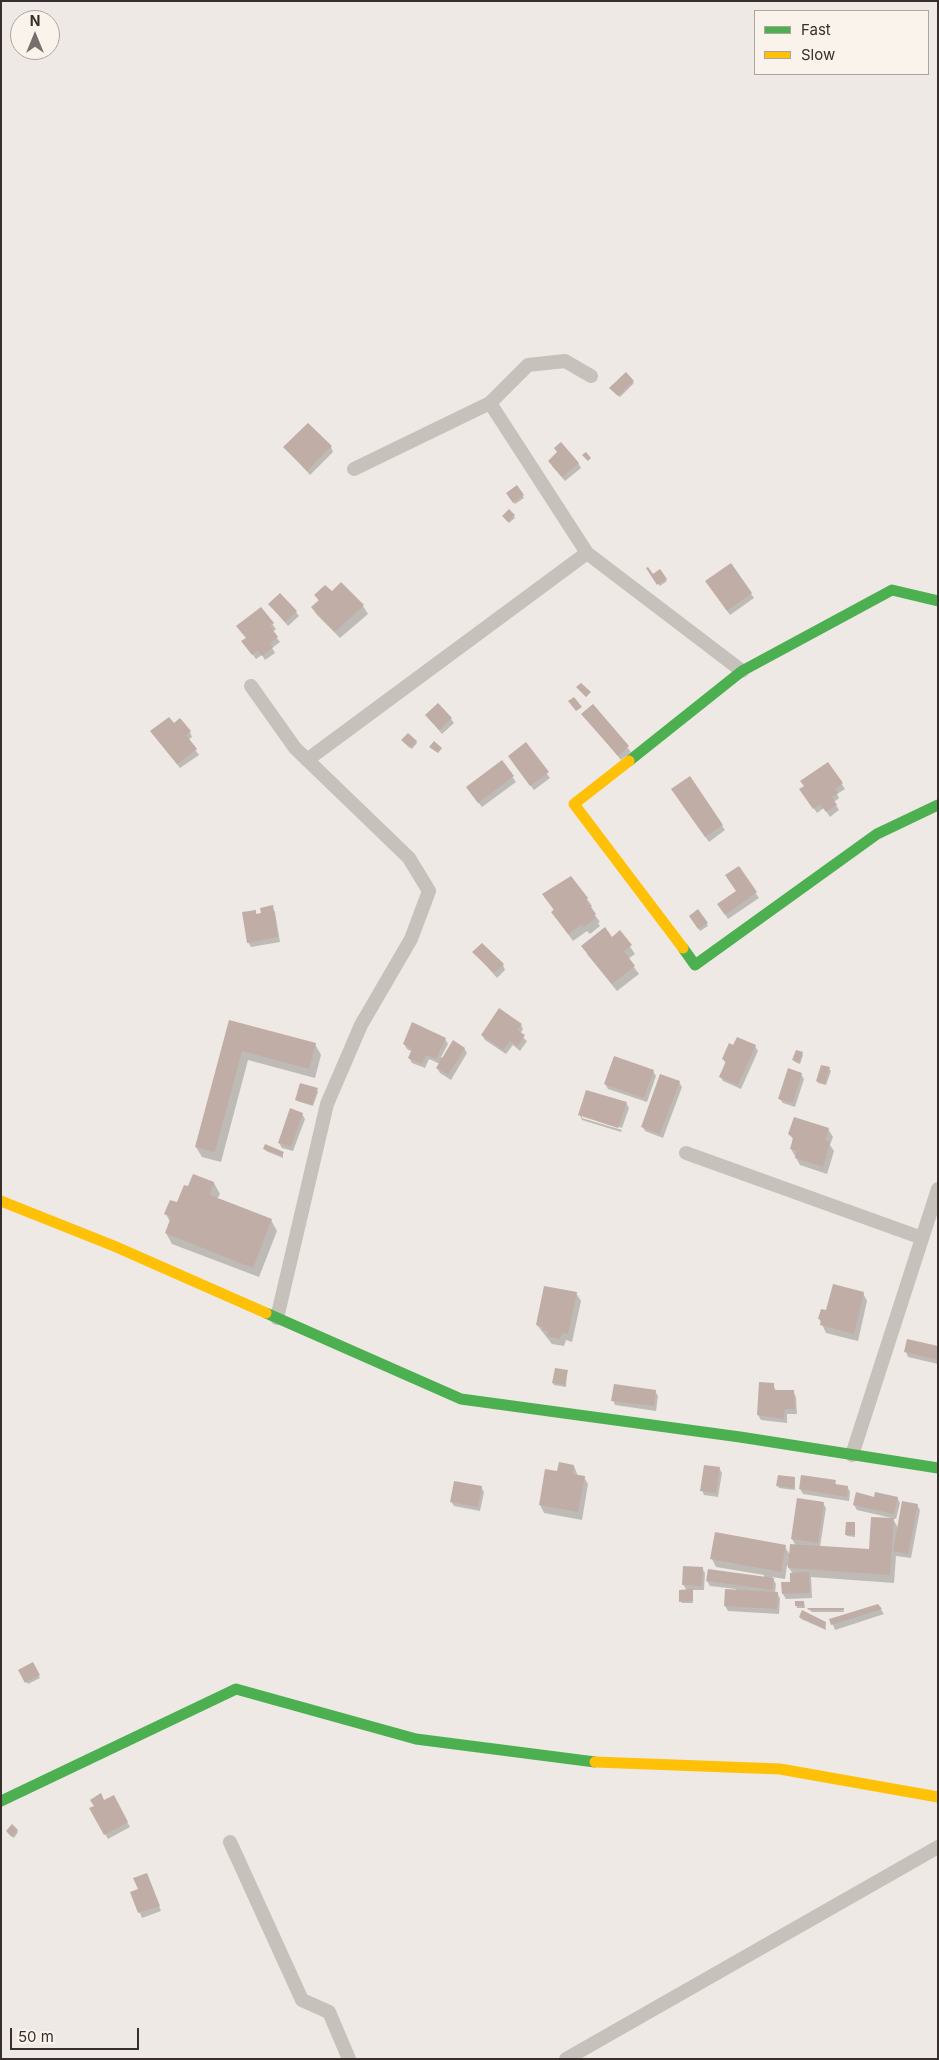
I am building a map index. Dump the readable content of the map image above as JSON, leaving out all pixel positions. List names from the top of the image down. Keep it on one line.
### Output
{"legend":["Fast","Slow"],"scale_bar":"50 m","north":"top"}
